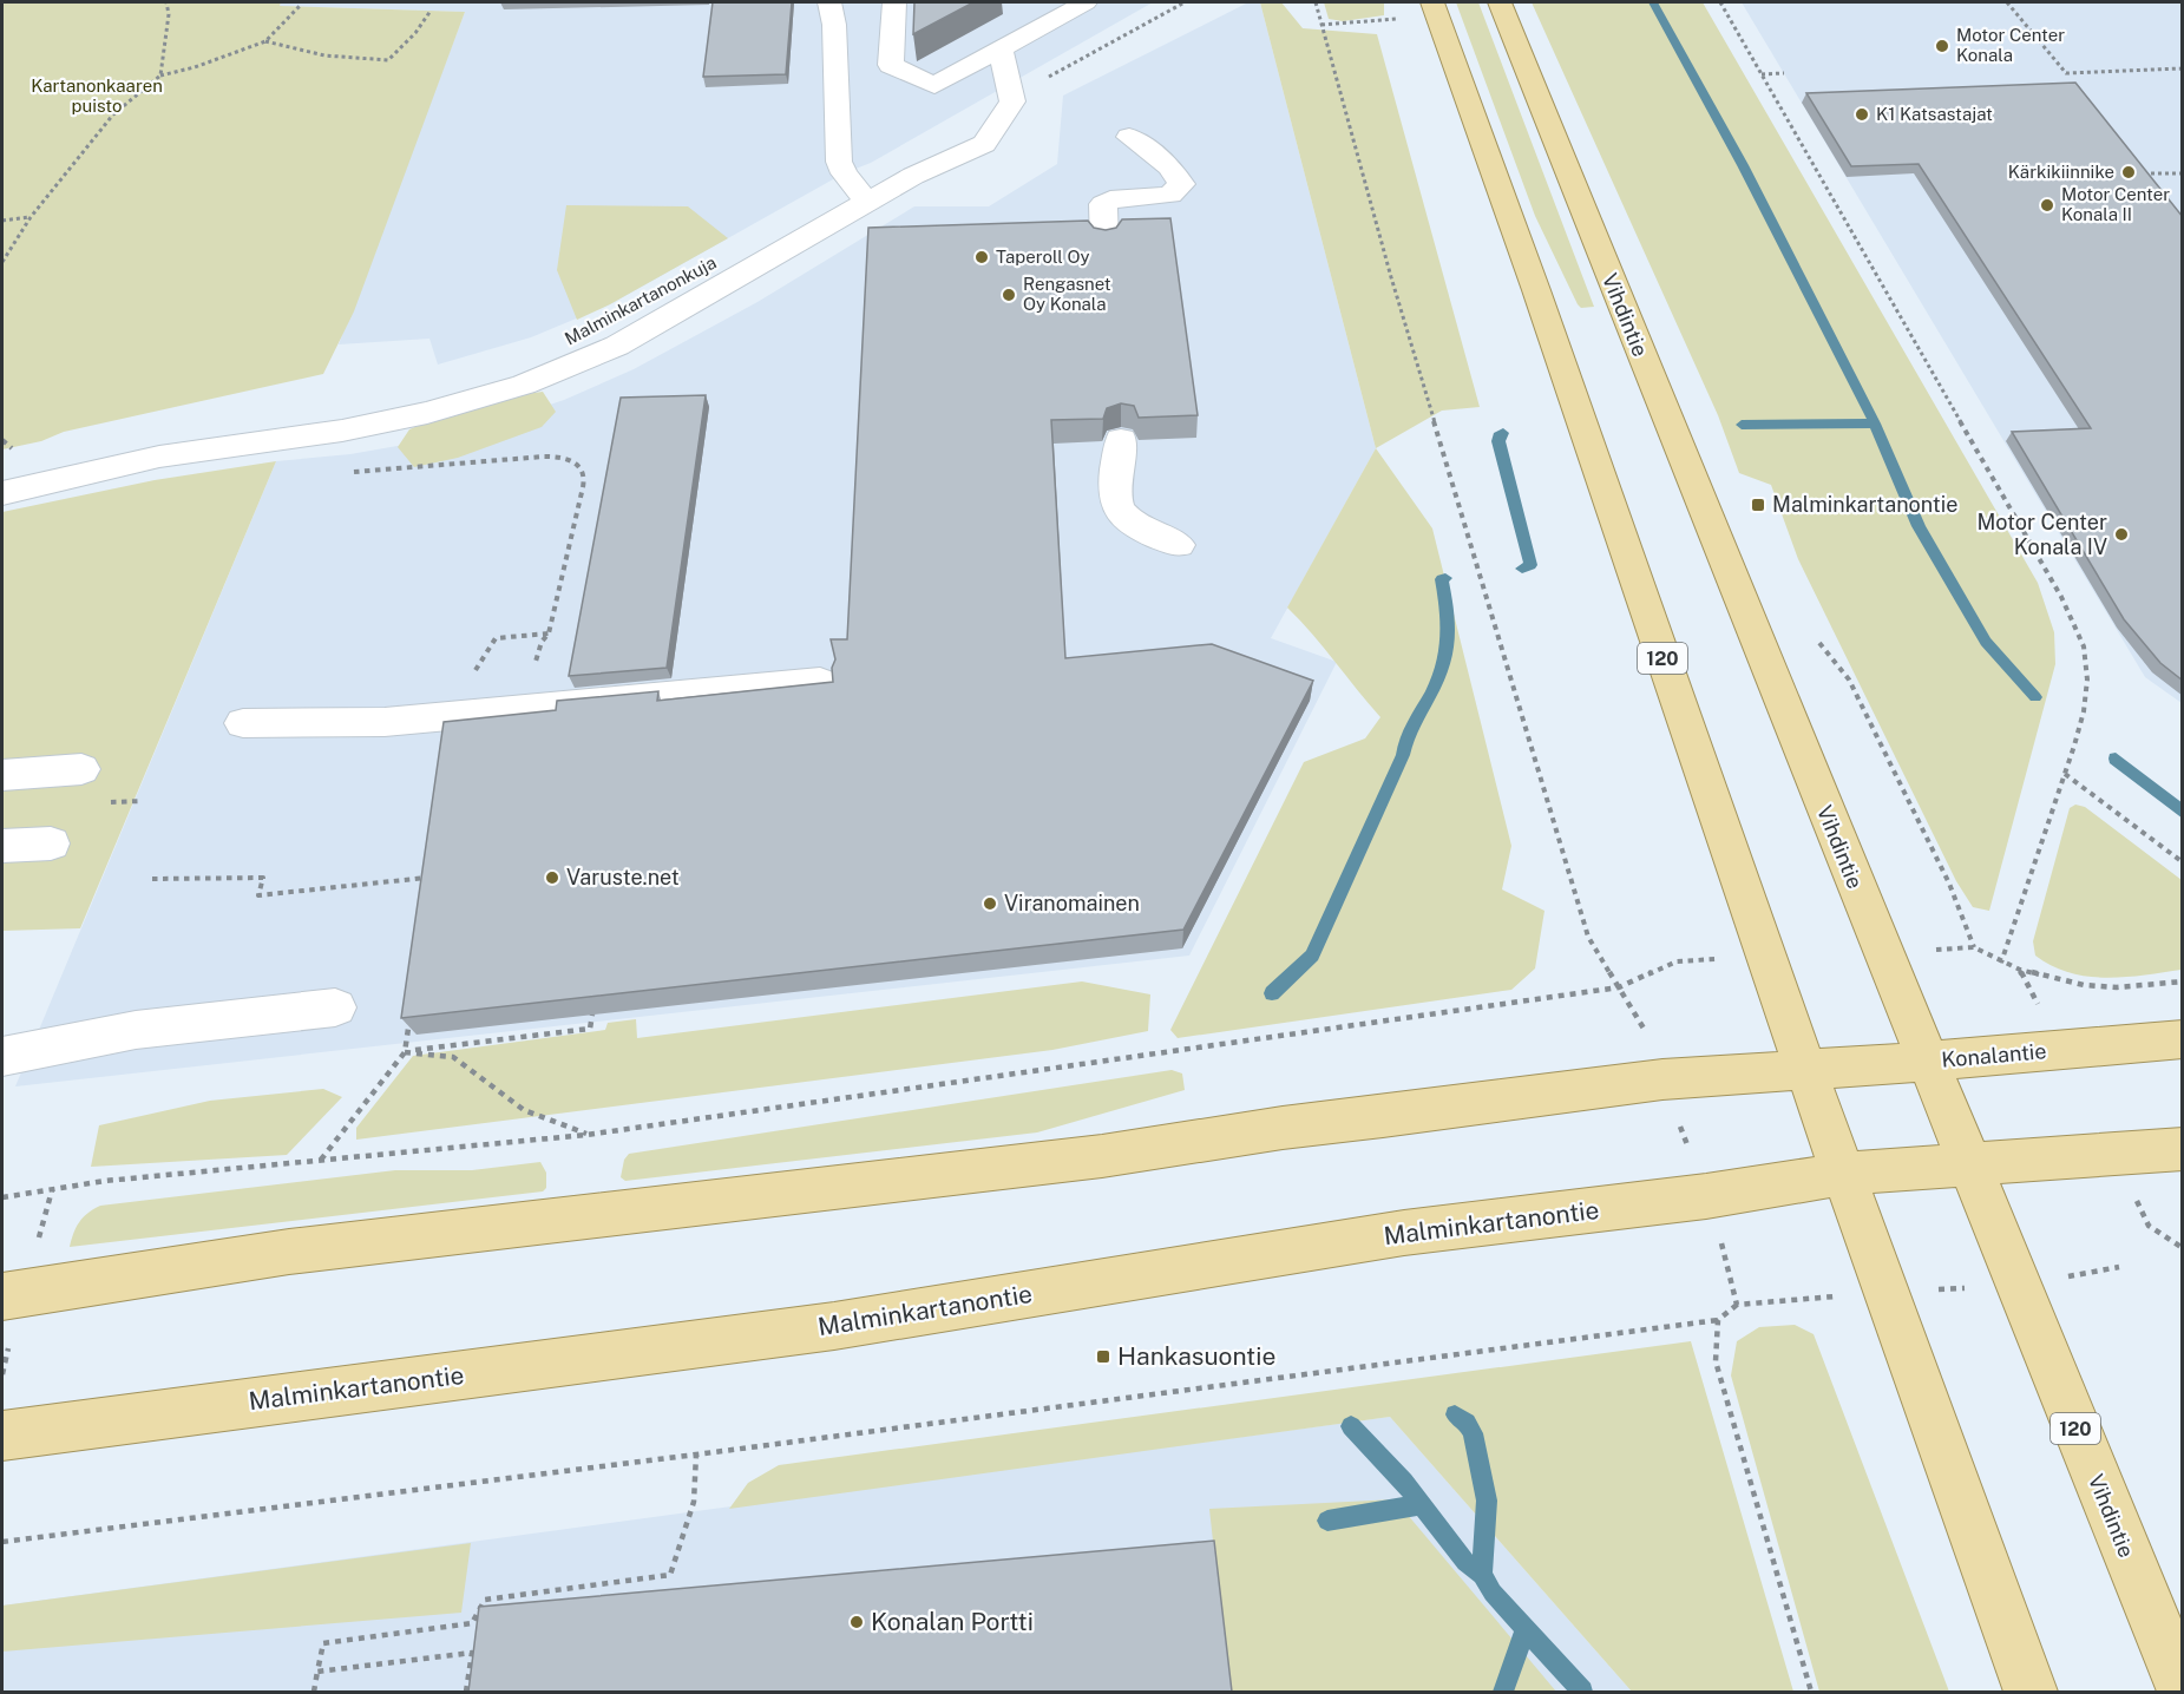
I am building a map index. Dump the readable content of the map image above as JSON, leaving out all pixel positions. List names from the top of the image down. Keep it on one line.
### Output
{"streets":{"main road":["Vihdintie","120","Konalantie","Malminkartanontie"],"street":["Malminkartanonkuja"]},"crossings":[["Vihdintie","Konalantie"],["120","Konalantie"],["120","Malminkartanontie"]],"parks":["Kartanonkaaren puisto"],"places":{"other":["Motor Center Konala","K1 Katsastajat","Kärkikiinnike","Motor Center Konala II","Taperoll Oy","Rengasnet Oy Konala","Motor Center Konala IV","Varuste.net","Viranomainen","Konalan Portti"],"transit":["Malminkartanontie","Hankasuontie"]}}
